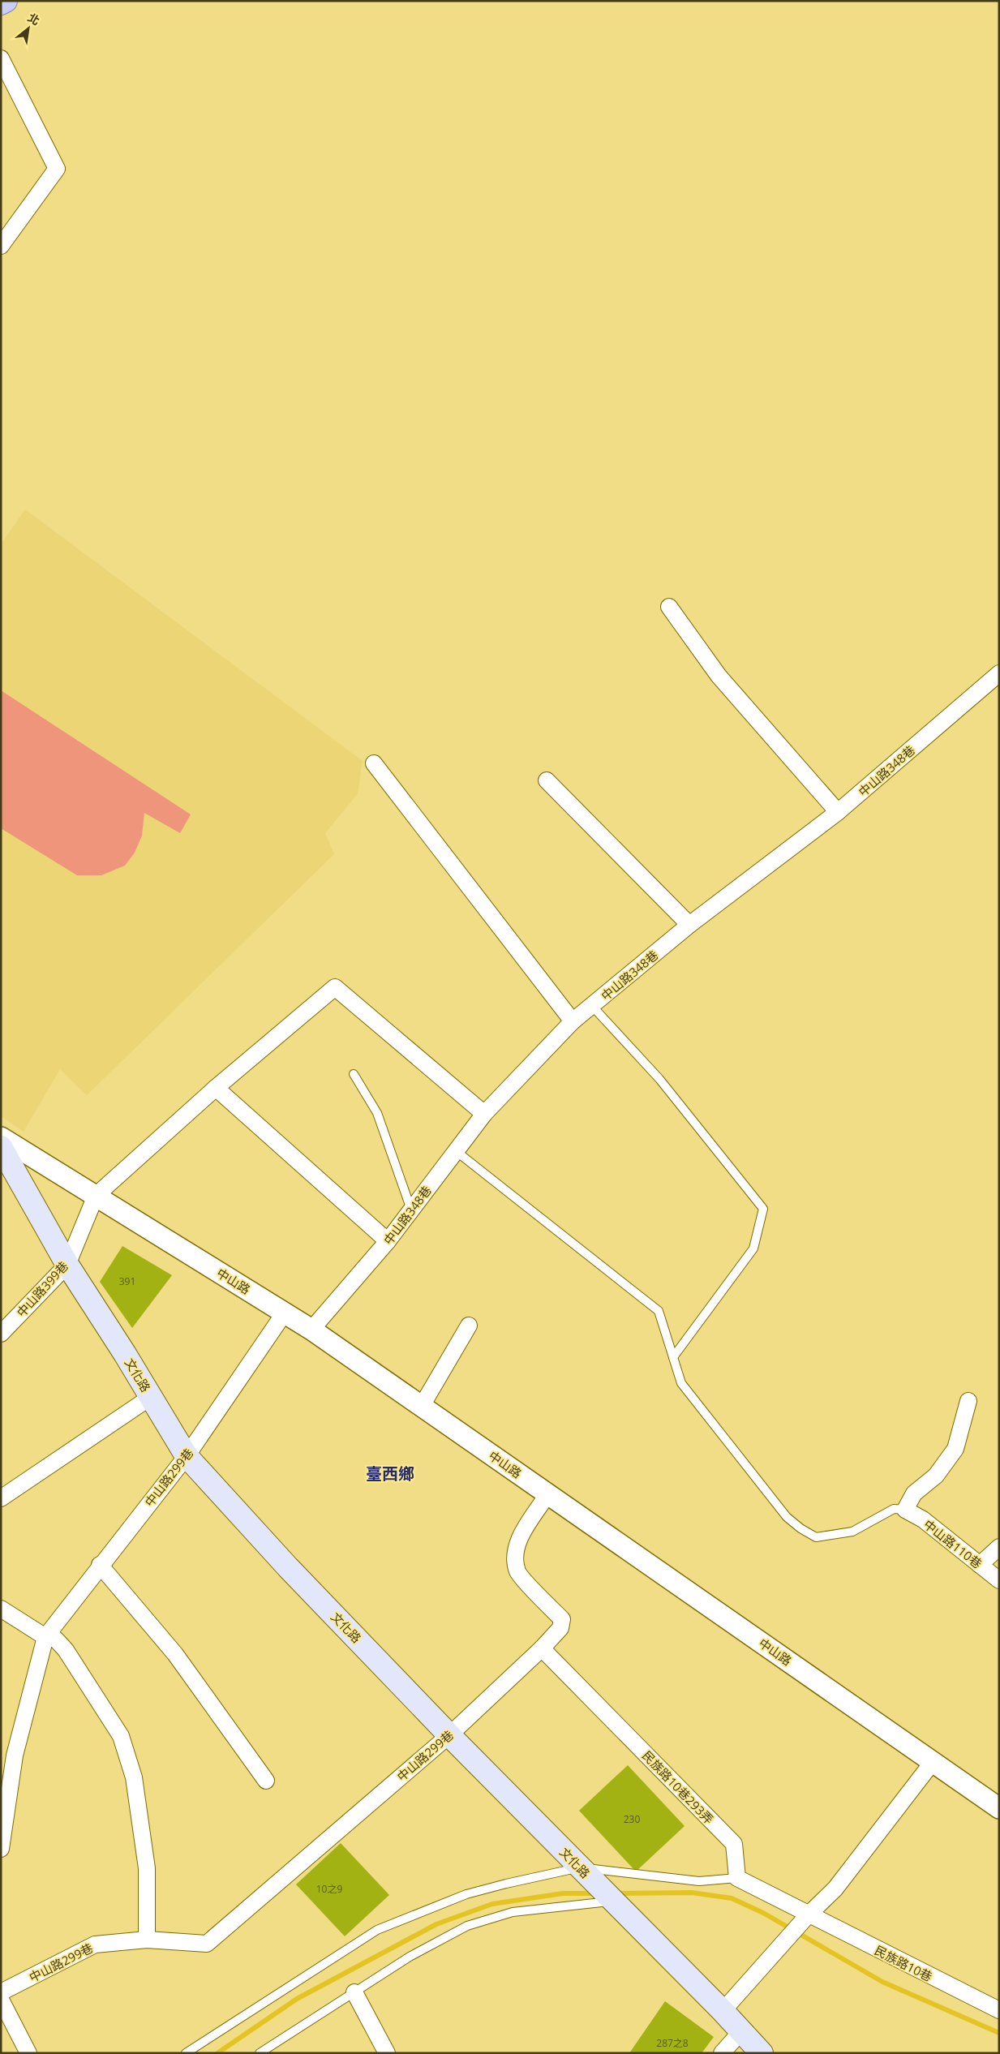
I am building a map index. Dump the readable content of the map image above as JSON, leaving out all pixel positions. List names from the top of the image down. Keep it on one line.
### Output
{"streets":{"main road":["文化路"],"street":["中山路348巷","中山路","中山路399巷","中山路299巷","中山路110巷","民族路10巷293弄","民族路10巷"]},"crossings":[["中山路348巷","中山路"],["中山路","中山路399巷"],["中山路","中山路299巷"],["中山路399巷","文化路"],["文化路","中山路299巷"],["中山路299巷","民族路10巷293弄"]],"districts":["臺西鄉"],"house_numbers":["391","230","10之9","287之8"],"north":"top right"}
